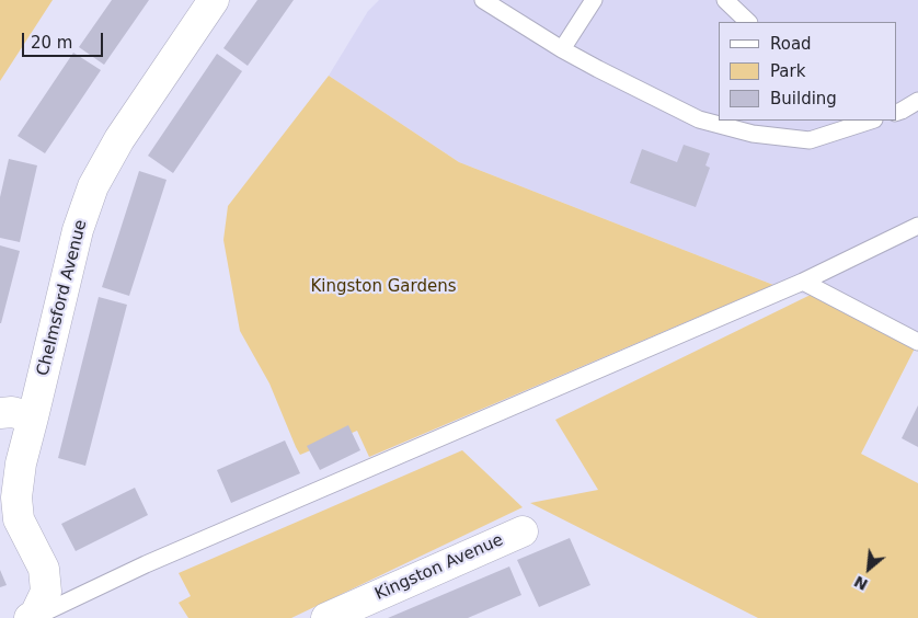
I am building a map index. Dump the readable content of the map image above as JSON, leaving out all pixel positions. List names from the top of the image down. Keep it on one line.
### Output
{"streets":{"street":["Chelmsford Avenue","Kingston Avenue"]},"parks":["Kingston Gardens"],"legend":["Road","Park","Building"],"scale_bar":"20 m","north":"bottom left"}
